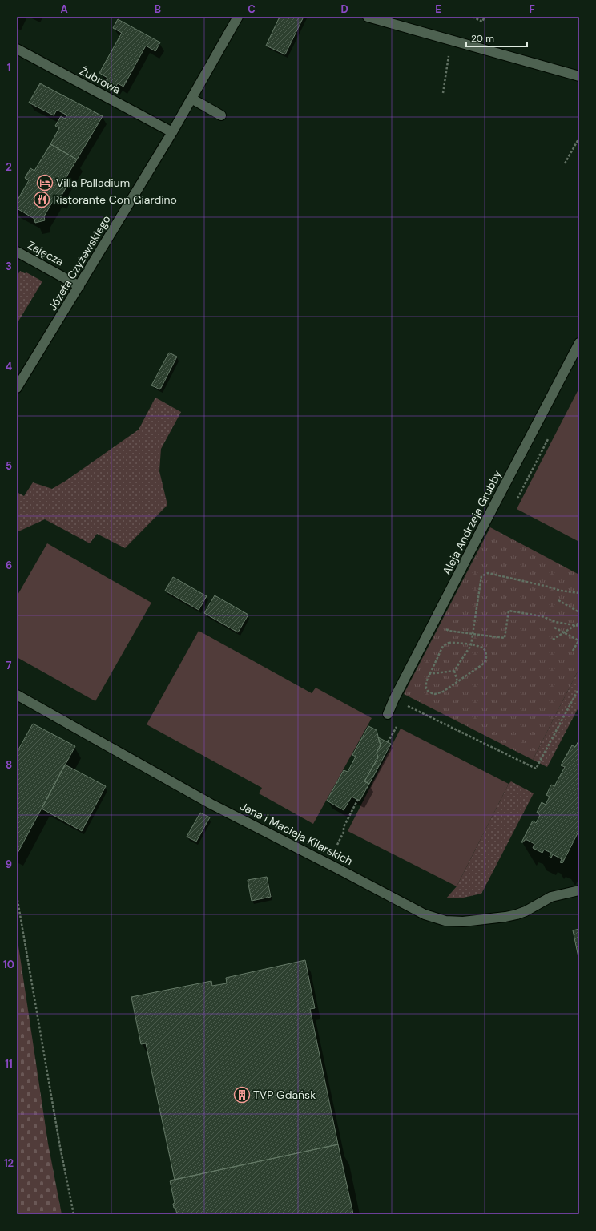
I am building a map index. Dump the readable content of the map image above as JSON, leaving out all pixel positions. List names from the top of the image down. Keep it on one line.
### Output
{"streets":{"street":["Żubrowa","Zajęcza","Józefa Czyżewskiego","Aleja Andrzeja Grubby","Jana i Macieja Kilarskich"]},"crossings":[["Żubrowa","Józefa Czyżewskiego"],["Zajęcza","Józefa Czyżewskiego"]],"places":{"hotel":["Villa Palladium"],"restaurant":["Ristorante Con Giardino"],"building":["TVP Gdańsk"]},"scale_bar":"20 m","grid":{"columns":["A","B","C","D","E","F"],"rows":["1","2","3","4","5","6","7","8","9","10","11","12"]}}
